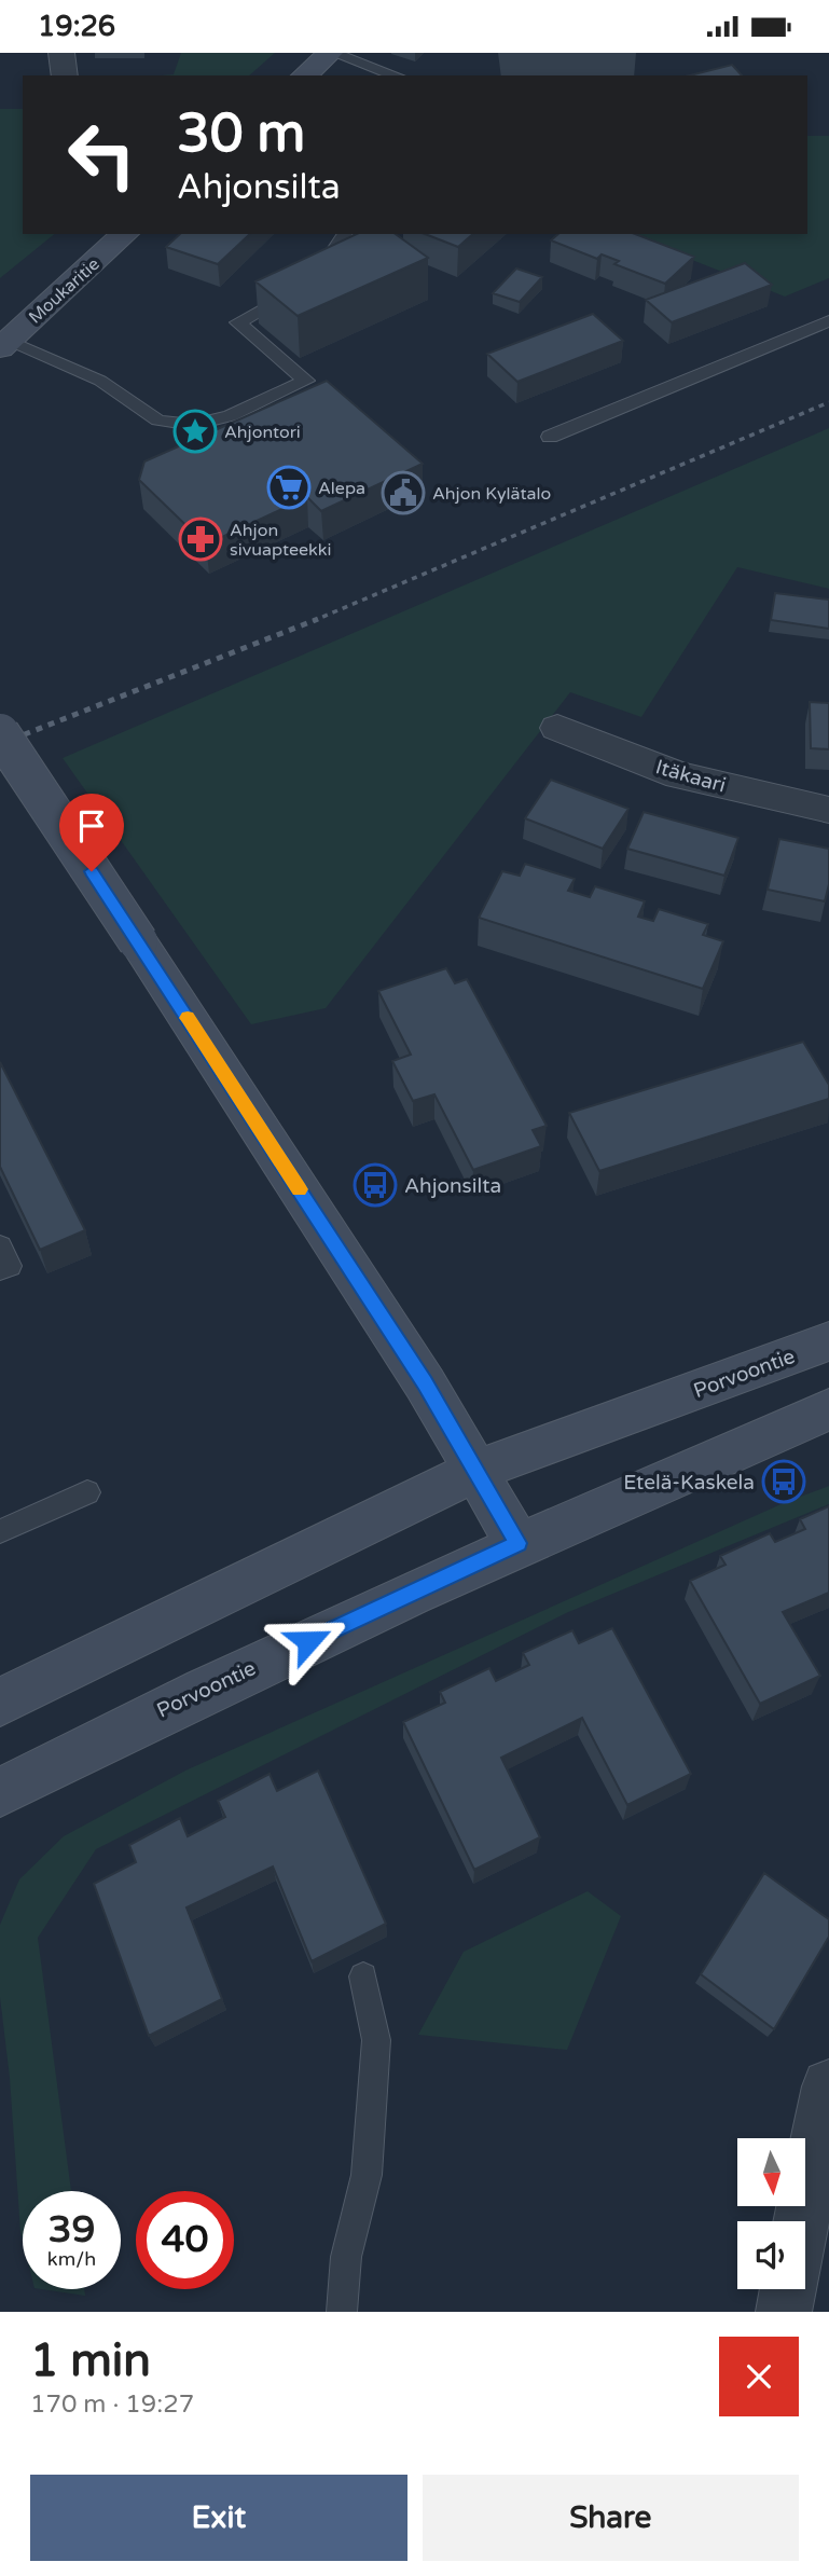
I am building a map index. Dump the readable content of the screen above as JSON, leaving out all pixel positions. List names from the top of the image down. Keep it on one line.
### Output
{"streets":{"street":["Moukaritie","Itäkaari","Porvoontie"]},"places":{"place":["Ahjontori"],"supermarket":["Alepa"],"public building":["Ahjon Kylätalo"],"pharmacy":["Ahjon sivuapteekki"],"bus stop":["Ahjonsilta","Etelä-Kaskela"]},"north":"bottom","page":{"status":"19:26","turn":["30 m","Ahjonsilta"],"speed":"39 km/h","limit":"40","heading":["1 min","170 m · 19:27"],"buttons":["Exit","Share"]}}
